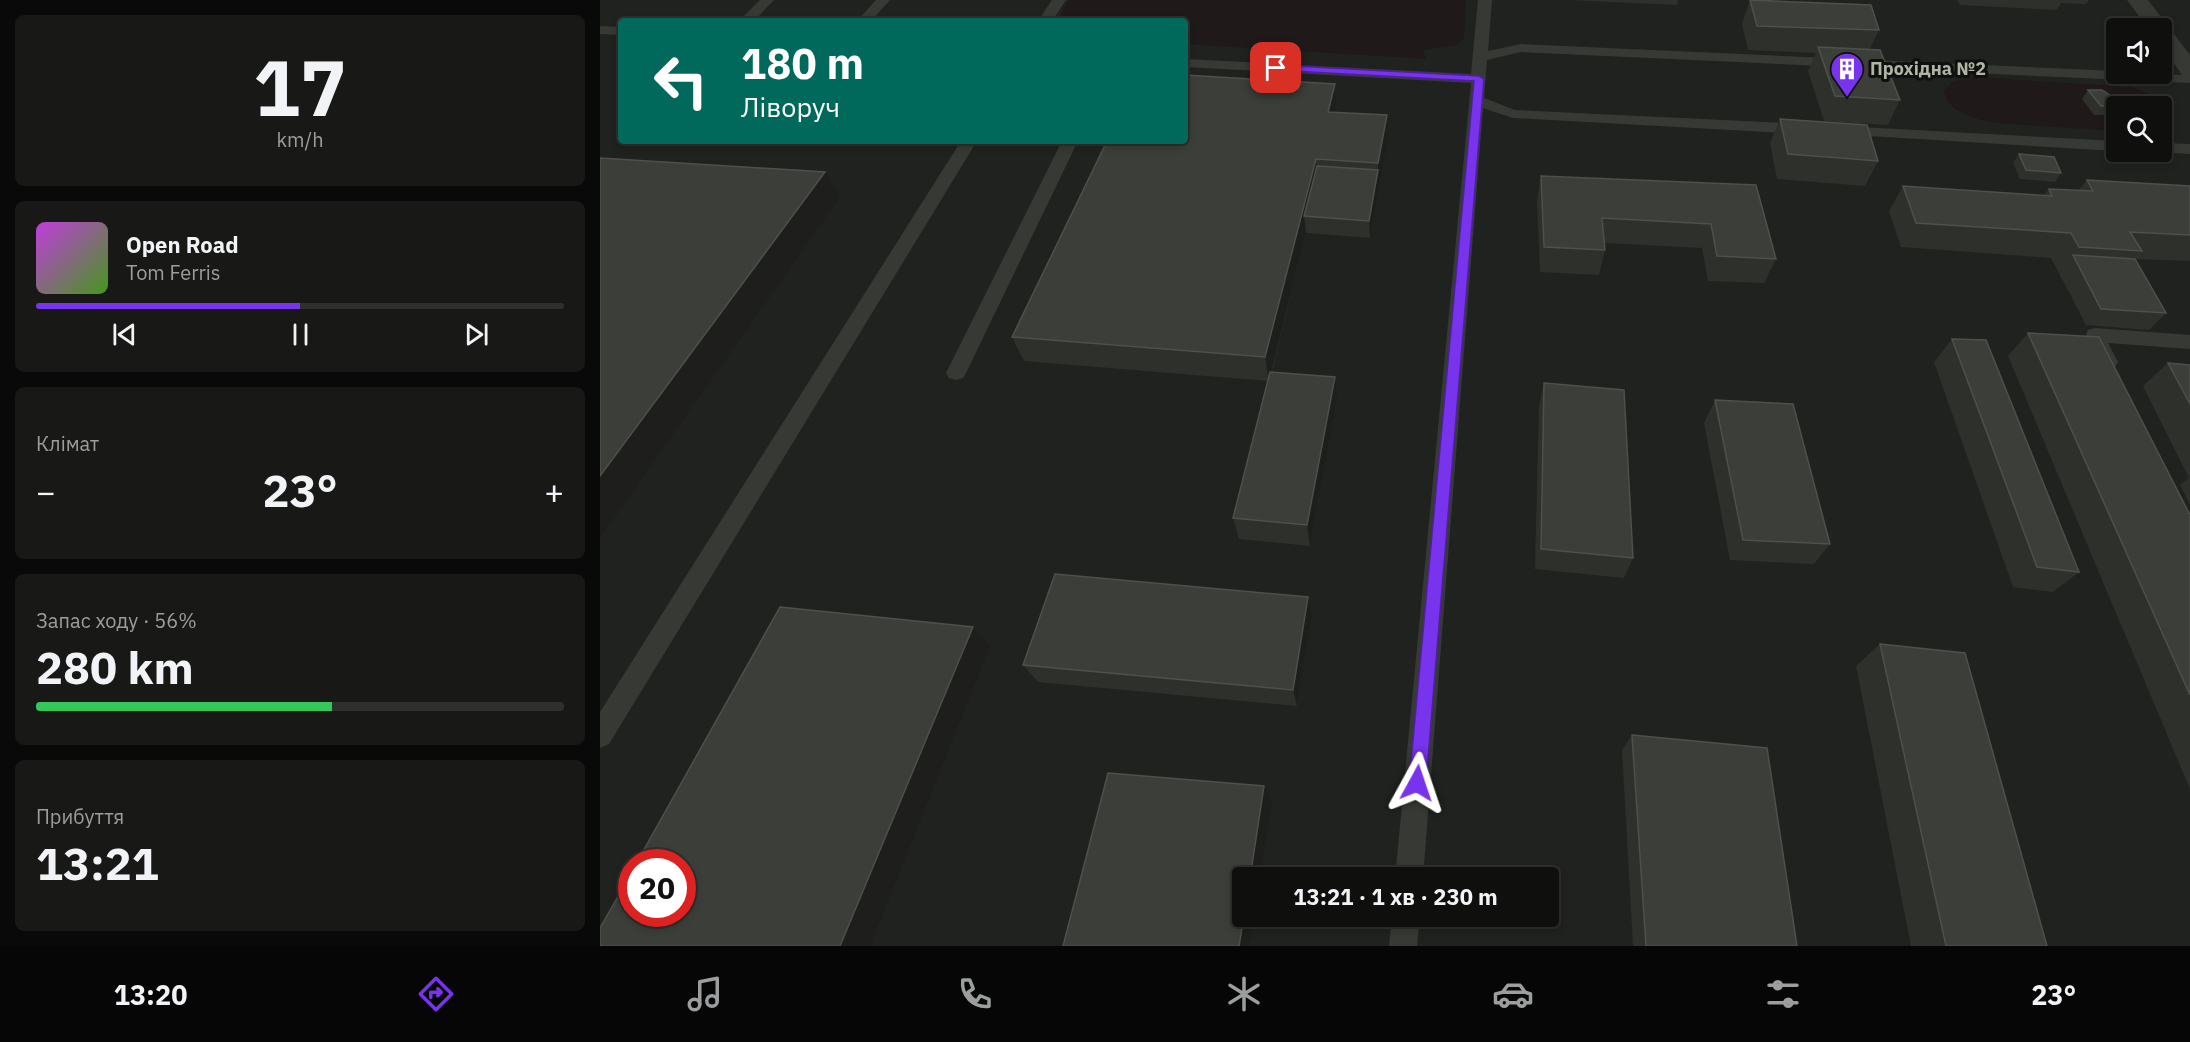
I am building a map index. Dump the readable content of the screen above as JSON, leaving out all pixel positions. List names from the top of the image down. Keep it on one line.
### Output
{"places":{"building":["Прохідна №2"]},"page":{"tile":[["17","km/h"],"Клімат",["Запас ходу · 56%","280 km"],["Прибуття","13:21"]],"turn":["180 m","Ліворуч"],"song":["Open Road","Tom Ferris"],"heat":["−","23°","+"],"limit":"20","trip":"13:21 · 1 хв · 230 m","tabs":["13:20","23°"]}}
